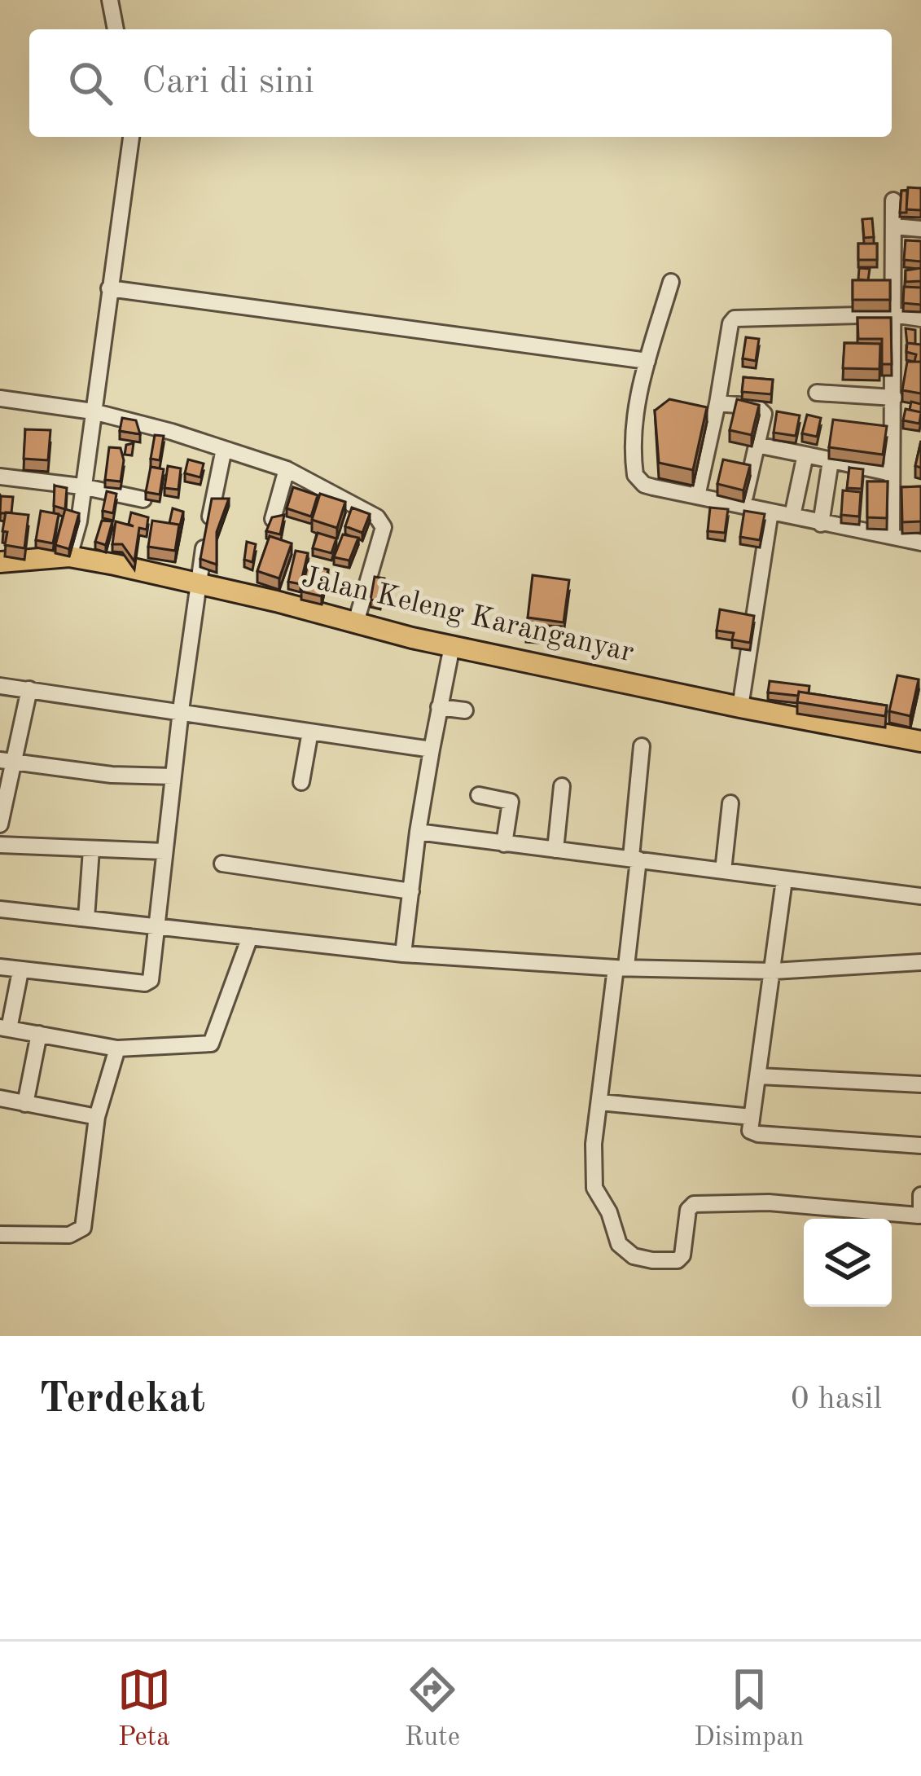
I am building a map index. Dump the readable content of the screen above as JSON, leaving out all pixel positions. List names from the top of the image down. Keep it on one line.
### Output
{"streets":{"main road":["Jalan Keleng Karanganyar"]},"page":{"search":"Cari di sini","heading":["Terdekat","0 hasil"],"nav":["Peta","Rute","Disimpan"]}}
